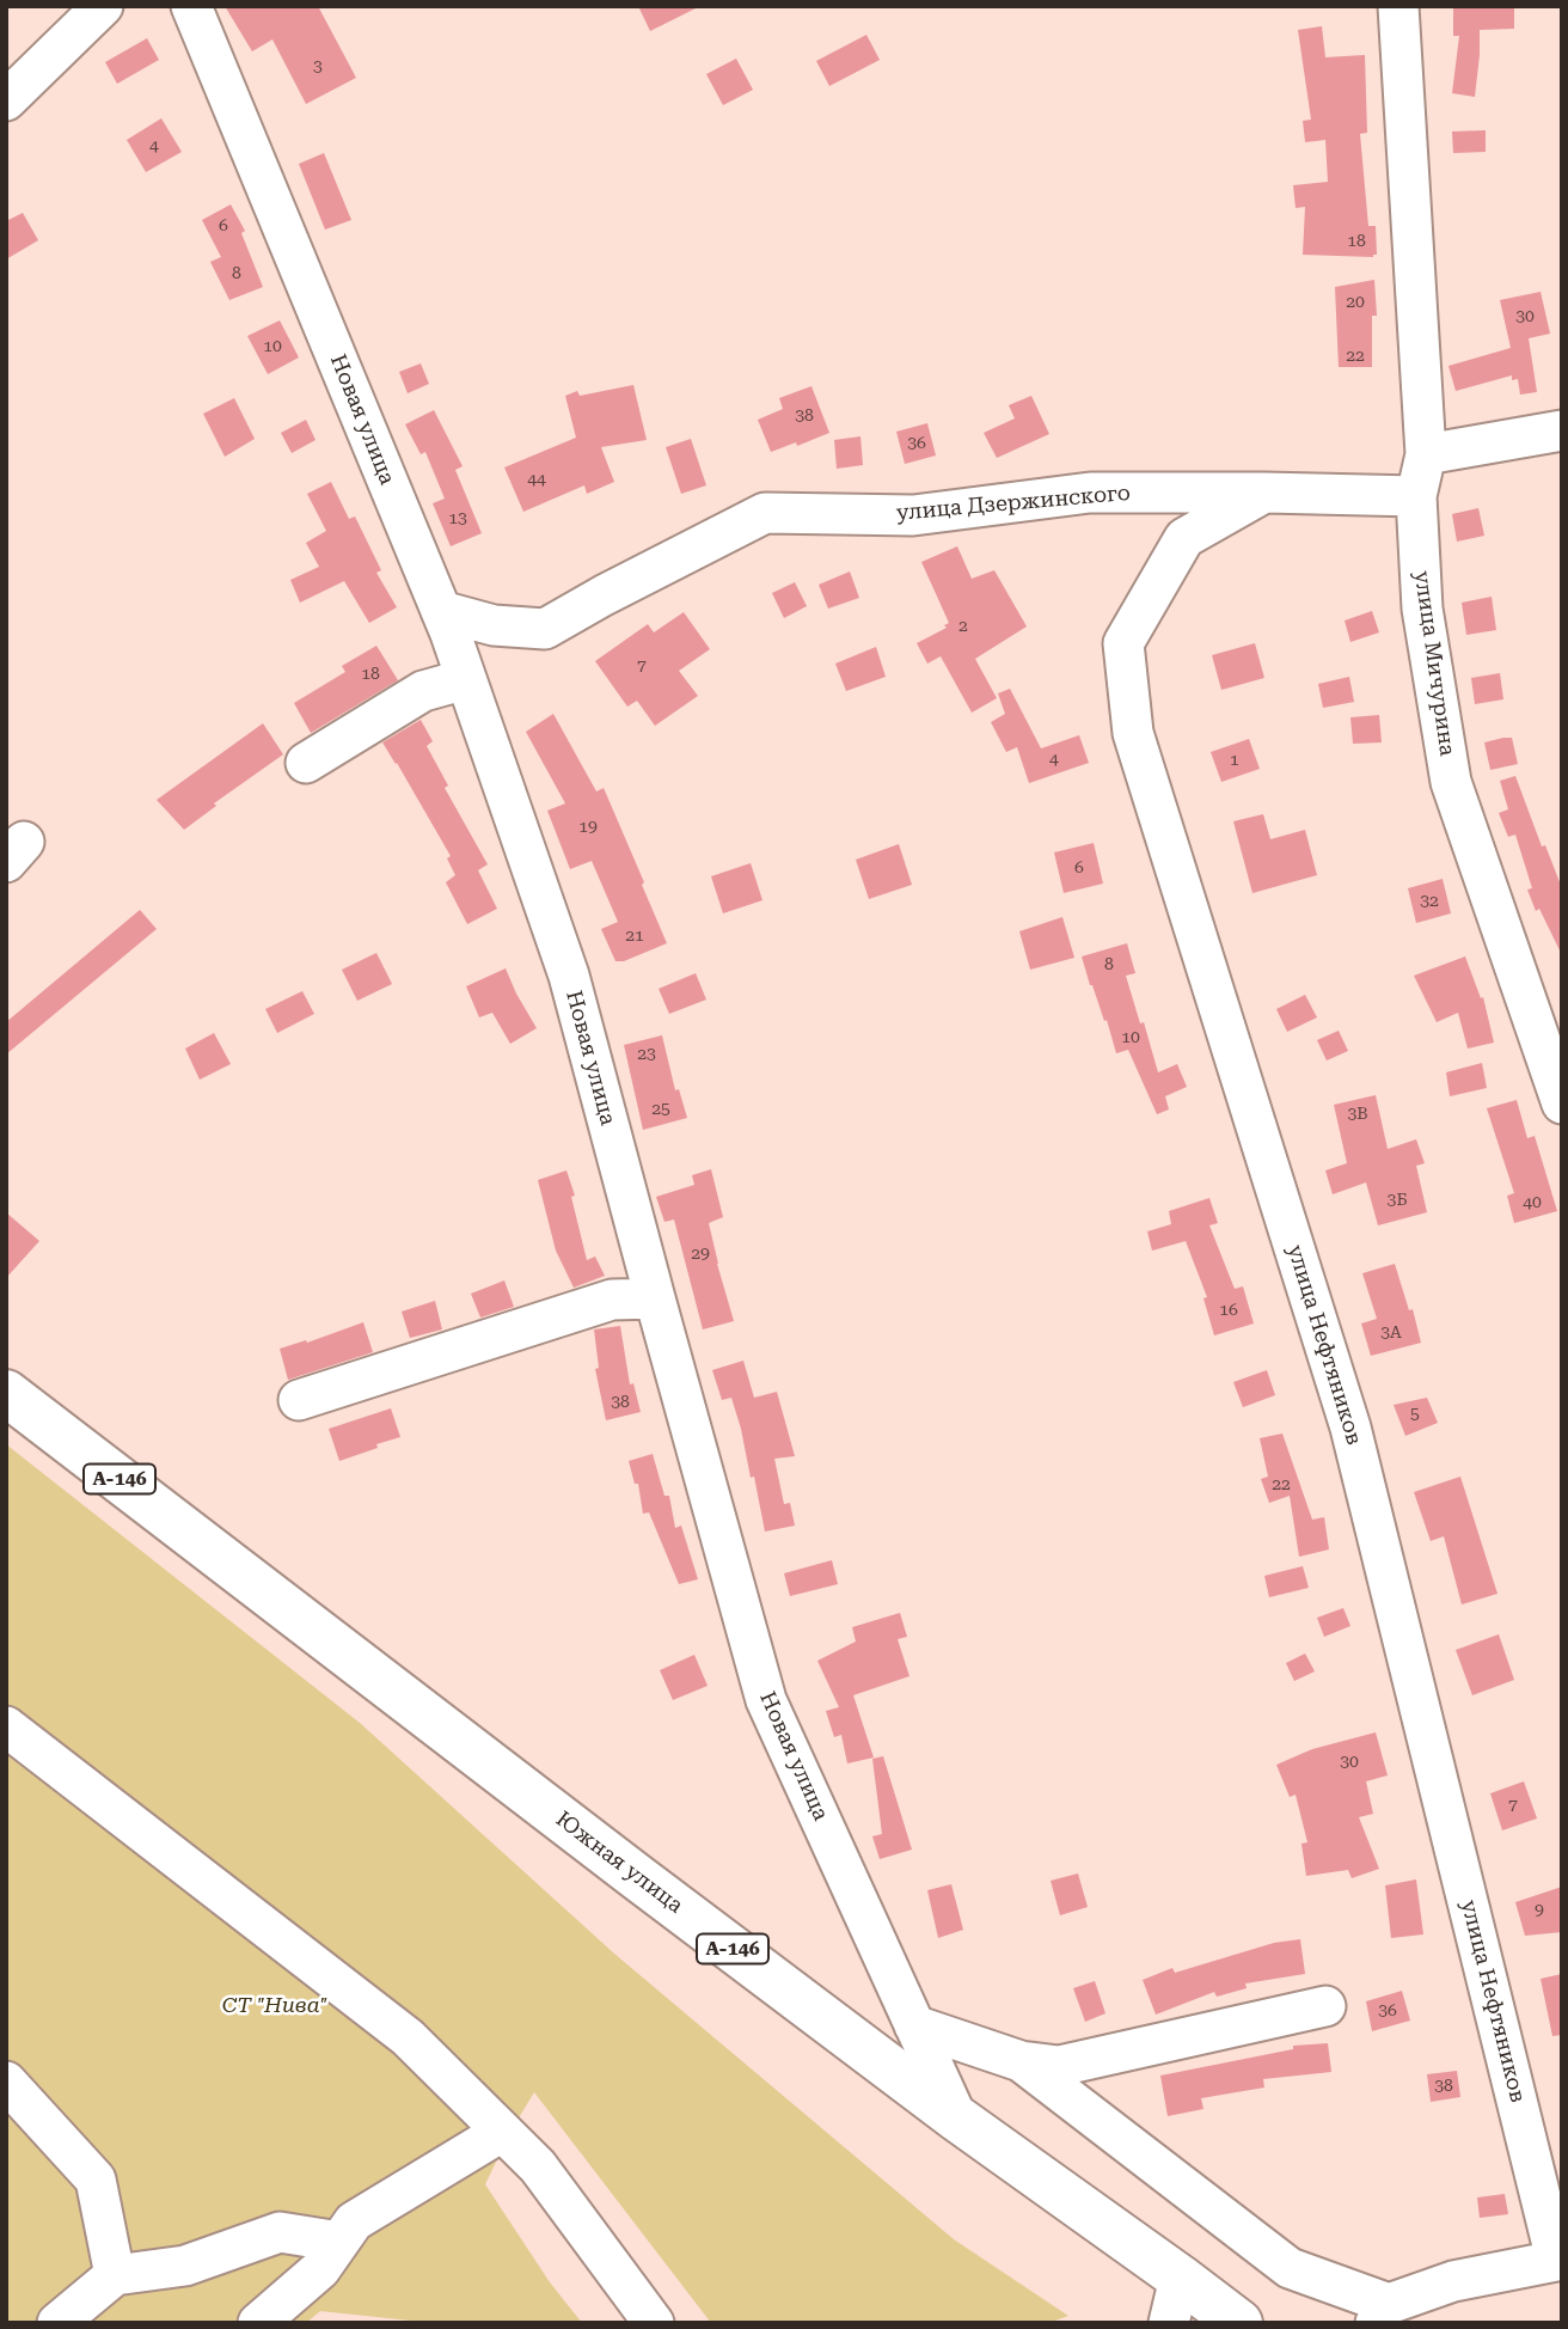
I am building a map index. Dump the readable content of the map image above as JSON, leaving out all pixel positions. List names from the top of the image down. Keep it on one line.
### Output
{"streets":{"highway":["А-146","Южная улица"],"street":["Новая улица","улица Дзержинского","улица Мичурина","улица Нефтяников"]},"crossings":[["Новая улица","улица Дзержинского"],["Новая улица","Южная улица"],["улица Дзержинского","улица Мичурина"],["улица Дзержинского","улица Нефтяников"]],"parks":["СТ \"Нива\""],"house_numbers":["3","4","6","18","8","20","30","10","22","38","36","44","13","2","7","18","4","1","19","6","32","21","8","10","23","25","3В","3Б","40","29","16","3А","38","5","22","30","7","9","36","38"]}
